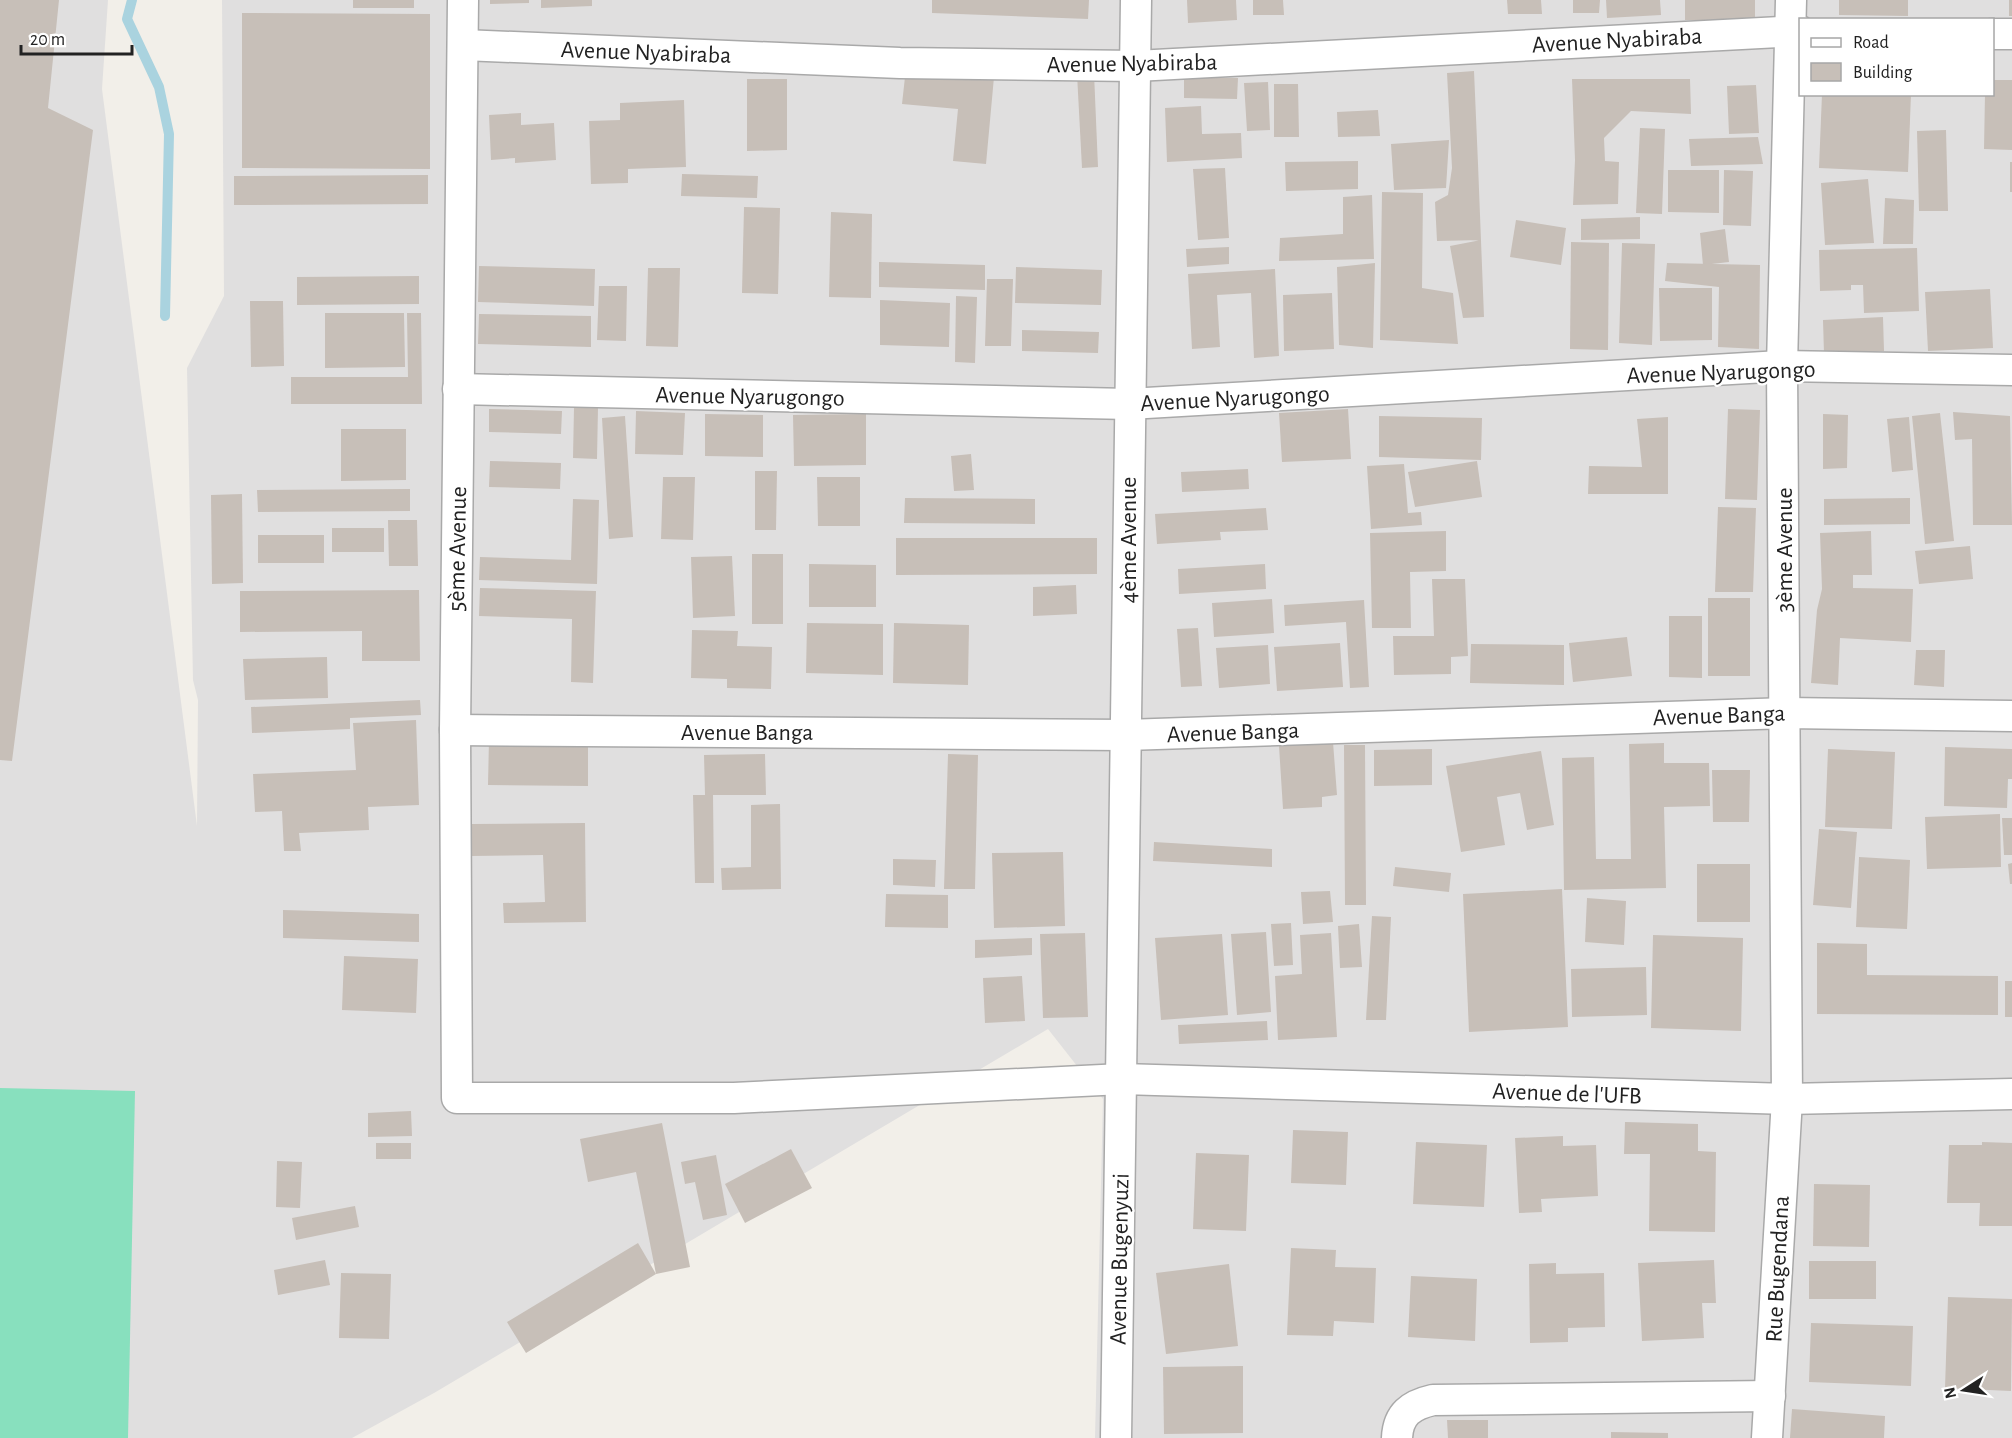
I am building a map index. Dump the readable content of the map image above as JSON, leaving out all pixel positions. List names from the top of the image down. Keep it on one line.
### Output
{"streets":{"street":["Avenue Nyabiraba","Avenue Nyarugongo","4ème Avenue","5ème Avenue","3ème Avenue","Avenue Banga","Avenue de l'UFB","Avenue Bugenyuzi","Rue Bugendana"]},"crossings":[["Avenue Nyabiraba","4ème Avenue"],["Avenue Nyabiraba","5ème Avenue"],["Avenue Nyabiraba","3ème Avenue"],["Avenue Nyarugongo","4ème Avenue"],["Avenue Nyarugongo","5ème Avenue"],["Avenue Nyarugongo","3ème Avenue"],["4ème Avenue","Avenue Banga"],["4ème Avenue","Avenue de l'UFB"],["4ème Avenue","Avenue Bugenyuzi"],["5ème Avenue","Avenue Banga"],["5ème Avenue","Avenue de l'UFB"],["3ème Avenue","Avenue Banga"],["3ème Avenue","Avenue de l'UFB"],["3ème Avenue","Rue Bugendana"],["Avenue de l'UFB","Avenue Bugenyuzi"],["Avenue de l'UFB","Rue Bugendana"]],"legend":["Road","Building"],"scale_bar":"20 m","north":"left"}
